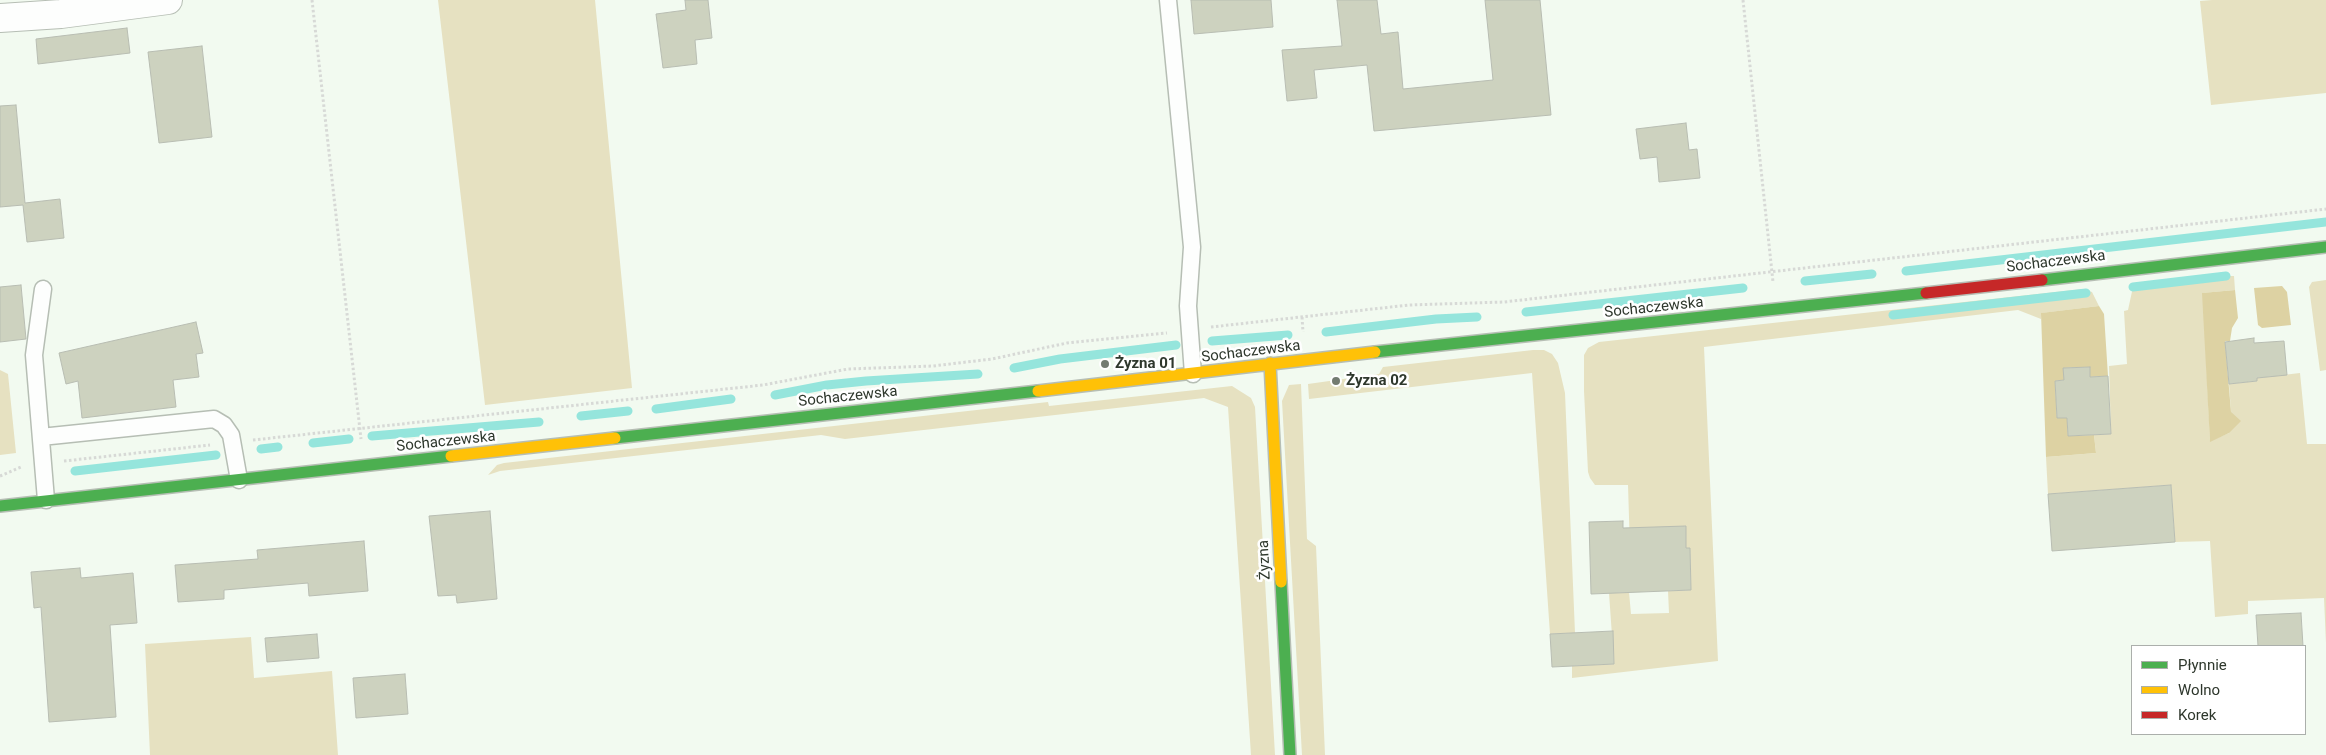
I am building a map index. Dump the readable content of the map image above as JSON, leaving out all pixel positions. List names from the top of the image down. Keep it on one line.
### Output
{"streets":{"street":["Sochaczewska","Żyzna"]},"crossings":[["Sochaczewska","Żyzna"]],"places":["Żyzna 01","Żyzna 02"],"legend":["Płynnie","Wolno","Korek"]}
